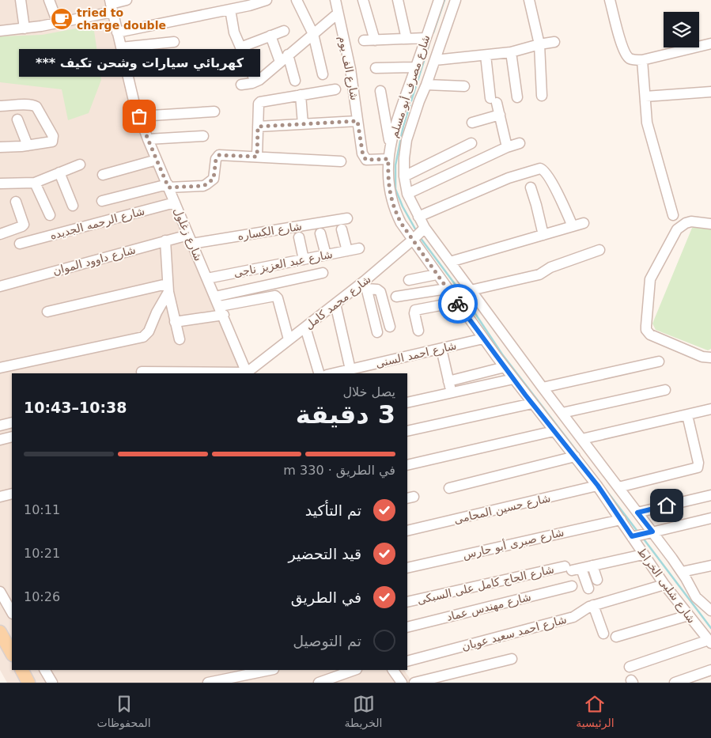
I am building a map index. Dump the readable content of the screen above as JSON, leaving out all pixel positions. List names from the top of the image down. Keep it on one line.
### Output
{"streets":{"street":["شارع الف يوم","شارع مصرف أبو مسلم","شارع الرحمه الجديده","شارع الكساره","شارع زغلول","شارع داوود الموان","شارع عبد العزيز ناجى","شارع محمد كامل","شارع احمد السنى","شارع حسين المحامى","شارع صبرى أبو حارس","شارع الحاج كامل على السبكى","شارع شلبى الخراط","شارع مهندس عماد","شارع احمد سعيد عويان"]},"crossings":[["شارع الف يوم","شارع مصرف أبو مسلم"],["شارع مصرف أبو مسلم","شارع محمد كامل"],["شارع مصرف أبو مسلم","شارع شلبى الخراط"],["شارع الرحمه الجديده","شارع زغلول"],["شارع الكساره","شارع زغلول"],["شارع الكساره","شارع داوود الموان"],["شارع زغلول","شارع داوود الموان"],["شارع زغلول","شارع عبد العزيز ناجى"],["شارع زغلول","شارع محمد كامل"],["شارع محمد كامل","شارع شلبى الخراط"],["شارع احمد السنى","شارع شلبى الخراط"],["شارع حسين المحامى","شارع شلبى الخراط"],["شارع صبرى أبو حارس","شارع شلبى الخراط"],["شارع الحاج كامل على السبكى","شارع شلبى الخراط"],["شارع شلبى الخراط","شارع احمد سعيد عويان"]],"places":{"cafe":["tried to charge double"],"other":["كهربائي سيارات وشحن تكيف ***"]},"page":{"bubble":"كهربائي سيارات وشحن تكيف ***","heading":["3 دقيقة","يصل خلال","10:38–10:43"],"bar":"في الطريق · 330 m","list":[["تم التأكيد","10:11"],["قيد التحضير","10:21"],["في الطريق","10:26"],"تم التوصيل"],"tabs":["الرئيسية","الخريطة","المحفوظات"]}}
